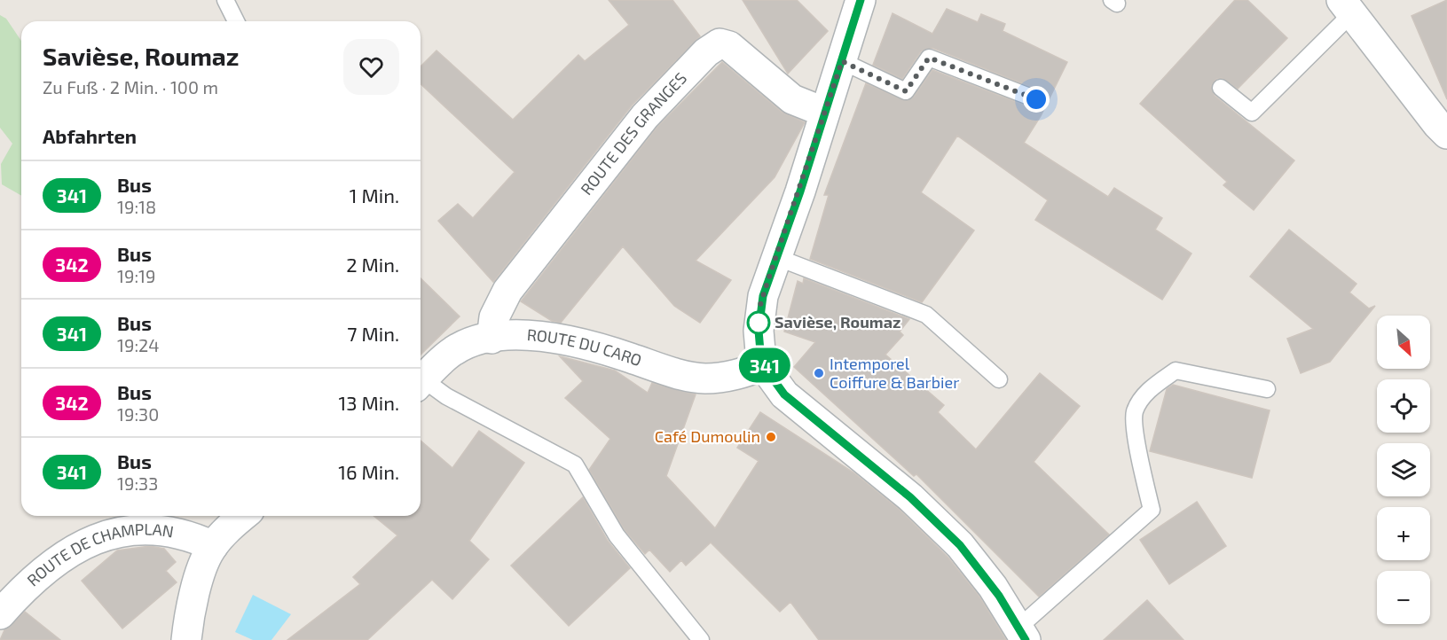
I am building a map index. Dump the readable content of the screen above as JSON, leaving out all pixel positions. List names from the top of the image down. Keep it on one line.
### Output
{"streets":{"street":["ROUTE DES GRANGES","ROUTE DU CARO","ROUTE DE CHAMPLAN"]},"crossings":[["ROUTE DES GRANGES","ROUTE DU CARO"]],"places":["Savièse, Roumaz","Intemporel Coiffure & Barbier","Café Dumoulin"],"lines":["bus line 341"],"north":"bottom right","page":{"on_map":"341","heading":[["Savièse, Roumaz","Zu Fuß · 2 Min. · 100 m"],"Abfahrten"],"list":[{"mark":"341","name":"Bus","note":"19:18","value":"1 Min."},{"mark":"342","name":"Bus","note":"19:19","value":"2 Min."},{"mark":"341","name":"Bus","note":"19:24","value":"7 Min."},{"mark":"342","name":"Bus","note":"19:30","value":"13 Min."},{"mark":"341","name":"Bus","note":"19:33","value":"16 Min."}],"map_buttons":["+","−"]}}
